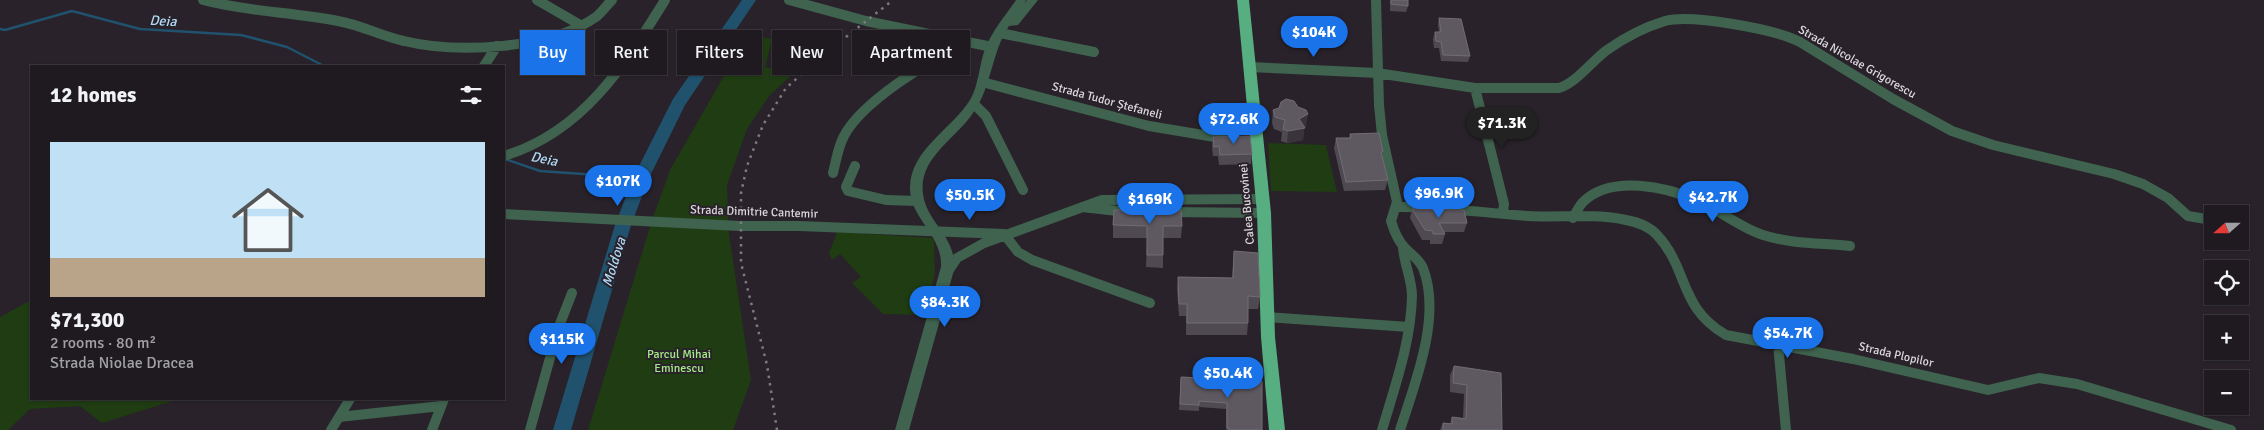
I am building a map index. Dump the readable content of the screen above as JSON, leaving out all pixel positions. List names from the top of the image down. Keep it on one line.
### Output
{"streets":{"highway":["Calea Bucovinei"],"street":["Strada Nicolae Grigorescu","Strada Tudor Ștefaneli","Strada Dimitrie Cantemir","Strada Plopilor"]},"crossings":[["Strada Nicolae Grigorescu","Calea Bucovinei"],["Calea Bucovinei","Strada Dimitrie Cantemir"]],"water":["Deia","Moldova"],"parks":["Parcul Mihai Eminescu"],"north":"left","page":{"price":["$104K","$72.6K","$71.3K","$107K","$96.9K","$50.5K","$42.7K","$169K","$84.3K","$54.7K","$115K","$50.4K"],"chip":["Buy","Rent","Filters","New","Apartment"],"heading":"12 homes","list":[{"name":"$71,300","note":"2 rooms · 80 m² · Strada Niolae Dracea"}],"map_buttons":["+","−"]}}
